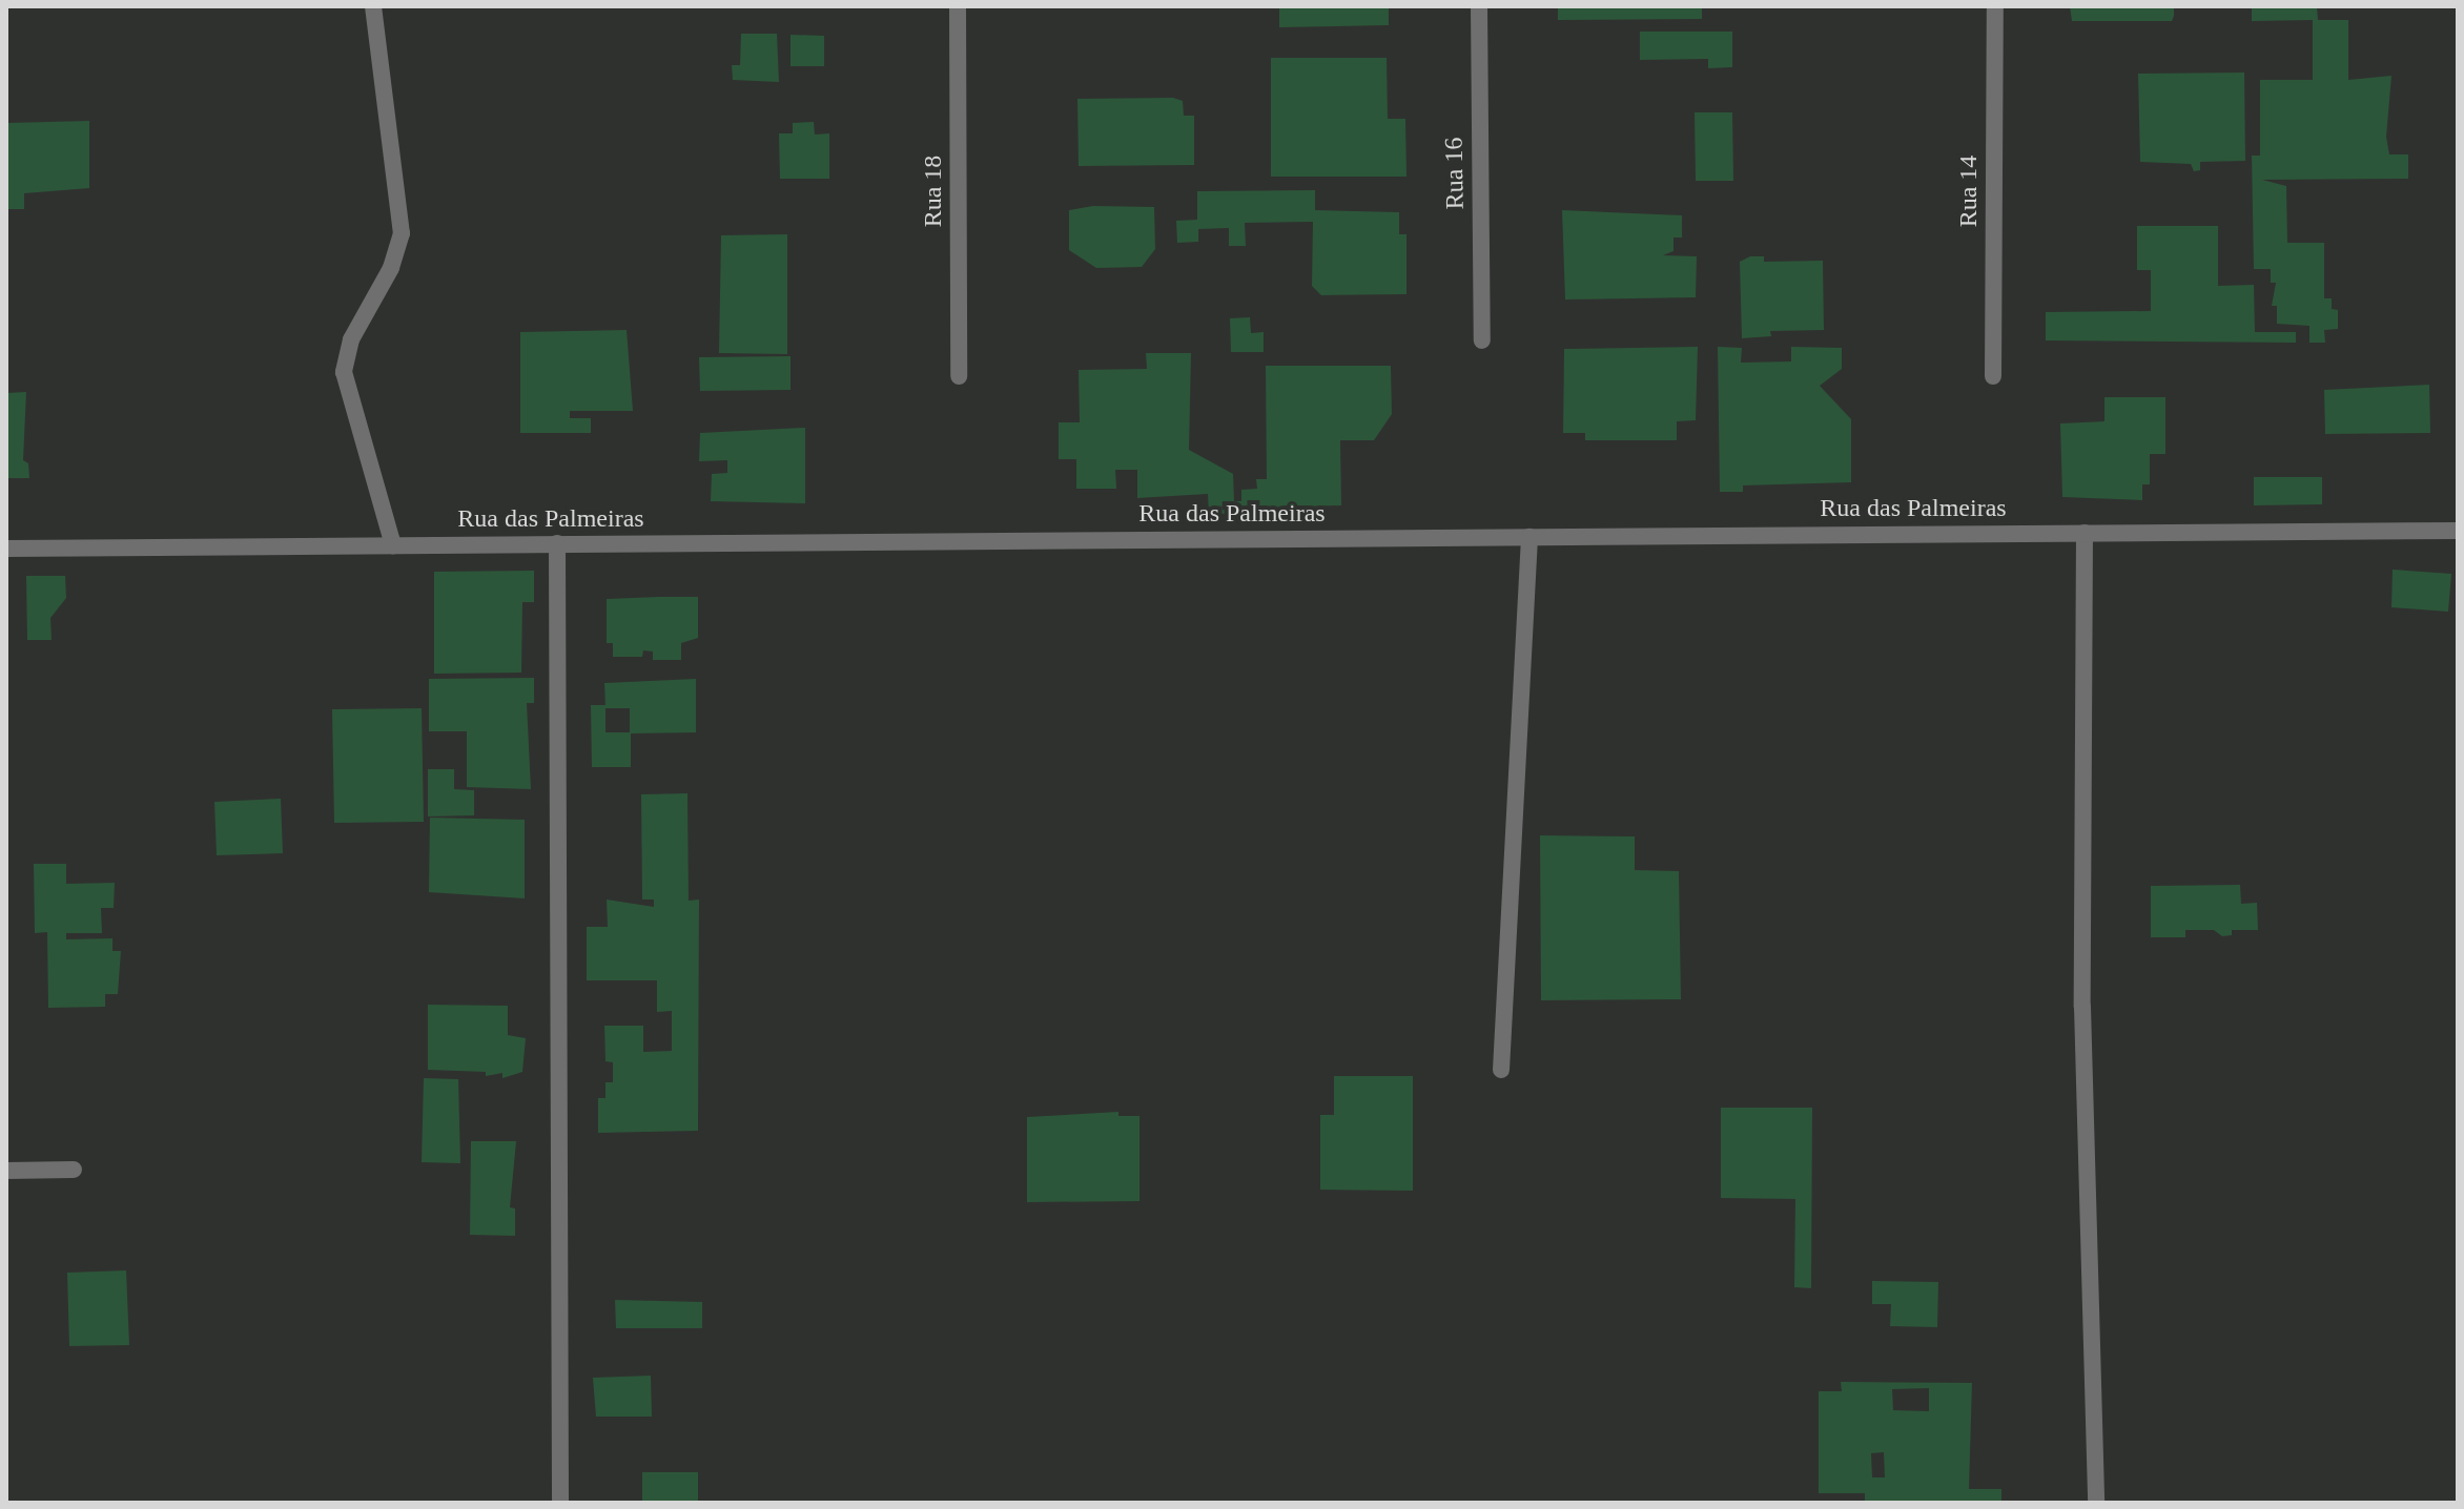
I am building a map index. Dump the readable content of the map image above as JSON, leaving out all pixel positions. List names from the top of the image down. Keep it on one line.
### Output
{"streets":{"street":["Rua 16","Rua 18","Rua 14","Rua das Palmeiras"]}}
